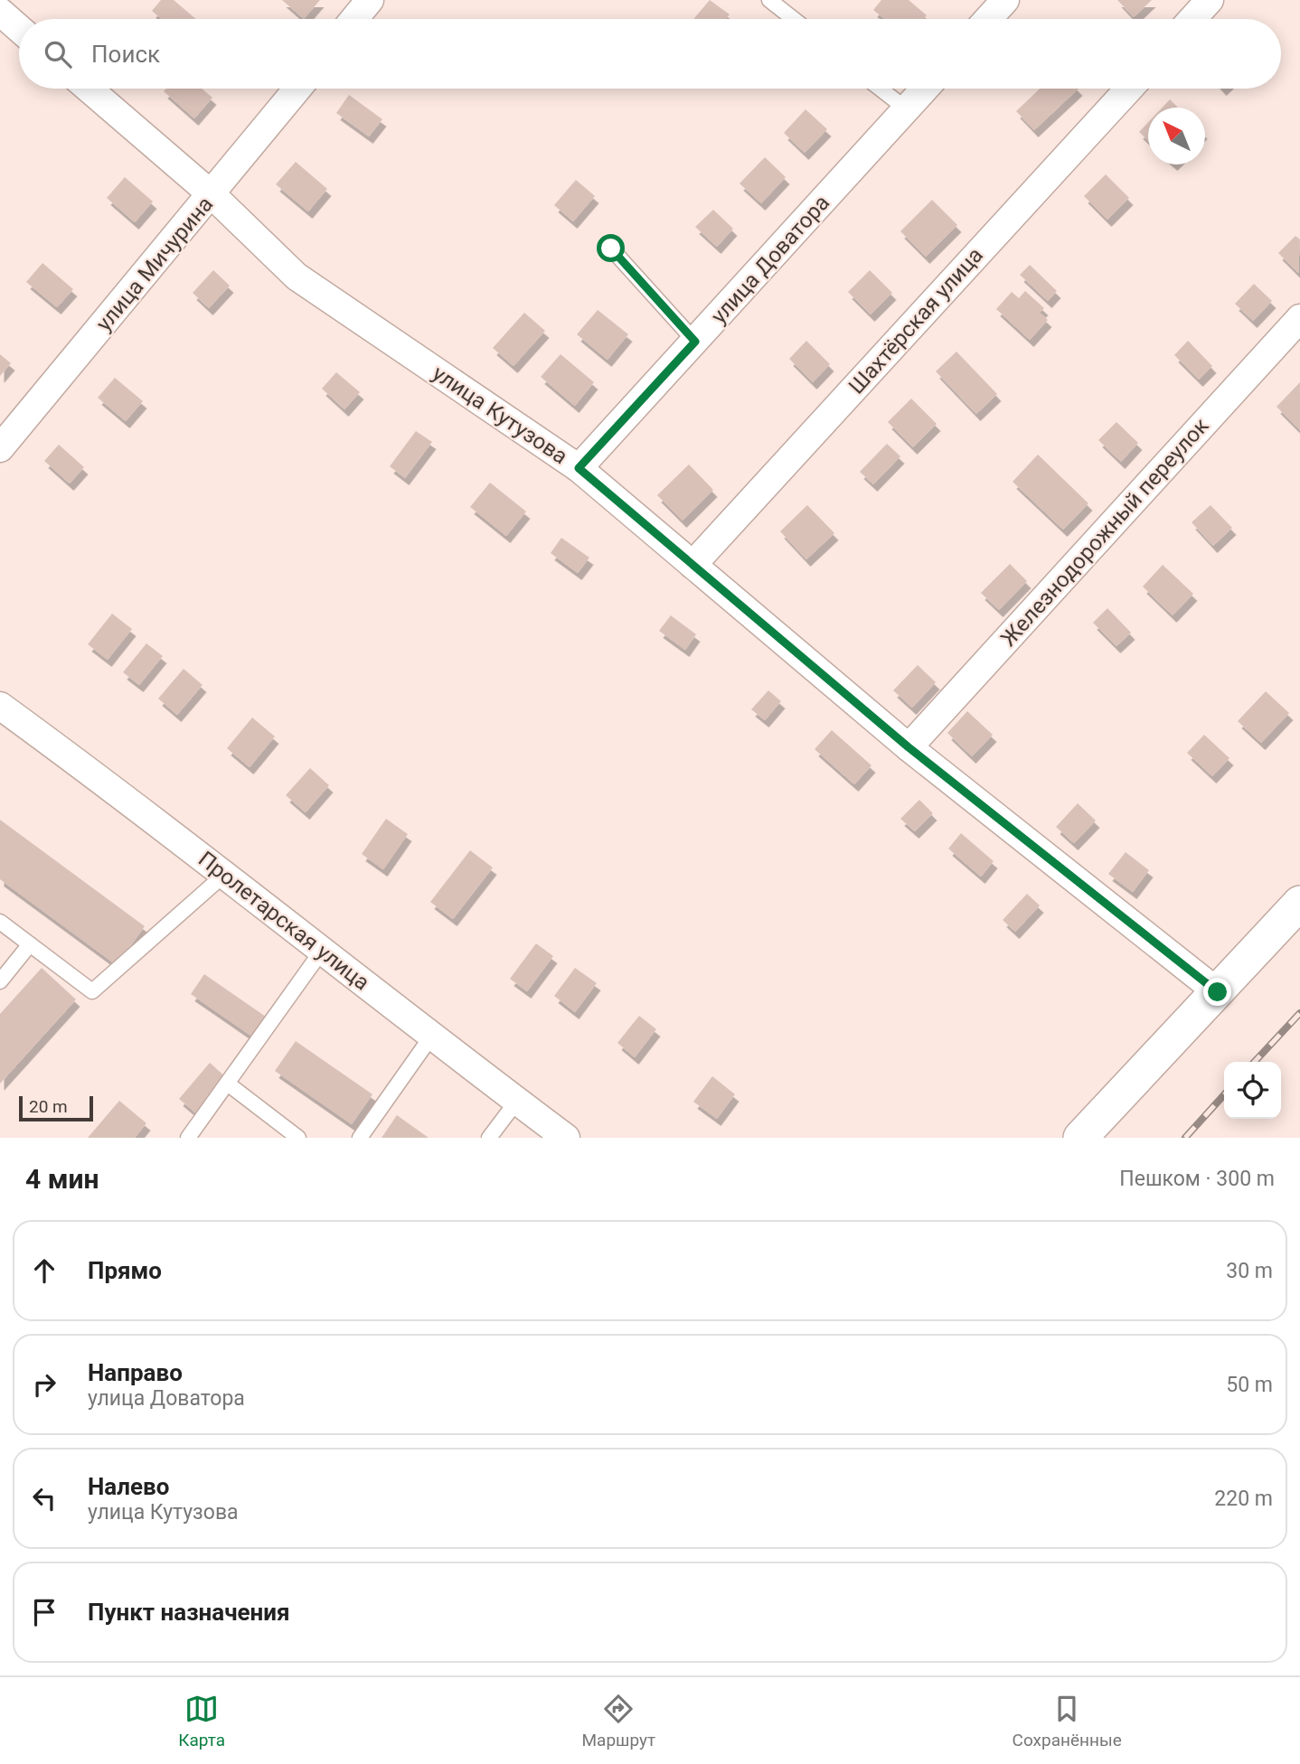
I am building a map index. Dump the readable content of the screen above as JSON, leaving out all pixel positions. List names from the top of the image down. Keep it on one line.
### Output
{"streets":{"street":["улица Доватора","улица Мичурина","Шахтёрская улица","улица Кутузова","Железнодорожный переулок","Пролетарская улица"]},"crossings":[["улица Доватора","улица Кутузова"],["улица Мичурина","улица Кутузова"],["Шахтёрская улица","улица Кутузова"],["улица Кутузова","Железнодорожный переулок"]],"scale_bar":"20 m","north":"top left","page":{"search":"Поиск","scale":"20 m","heading":["4 мин","Пешком · 300 m"],"list":[["Прямо","30 m"],["Направо","улица Доватора","50 m"],["Налево","улица Кутузова","220 m"],"Пункт назначения"],"nav":["Карта","Маршрут","Сохранённые"]}}
